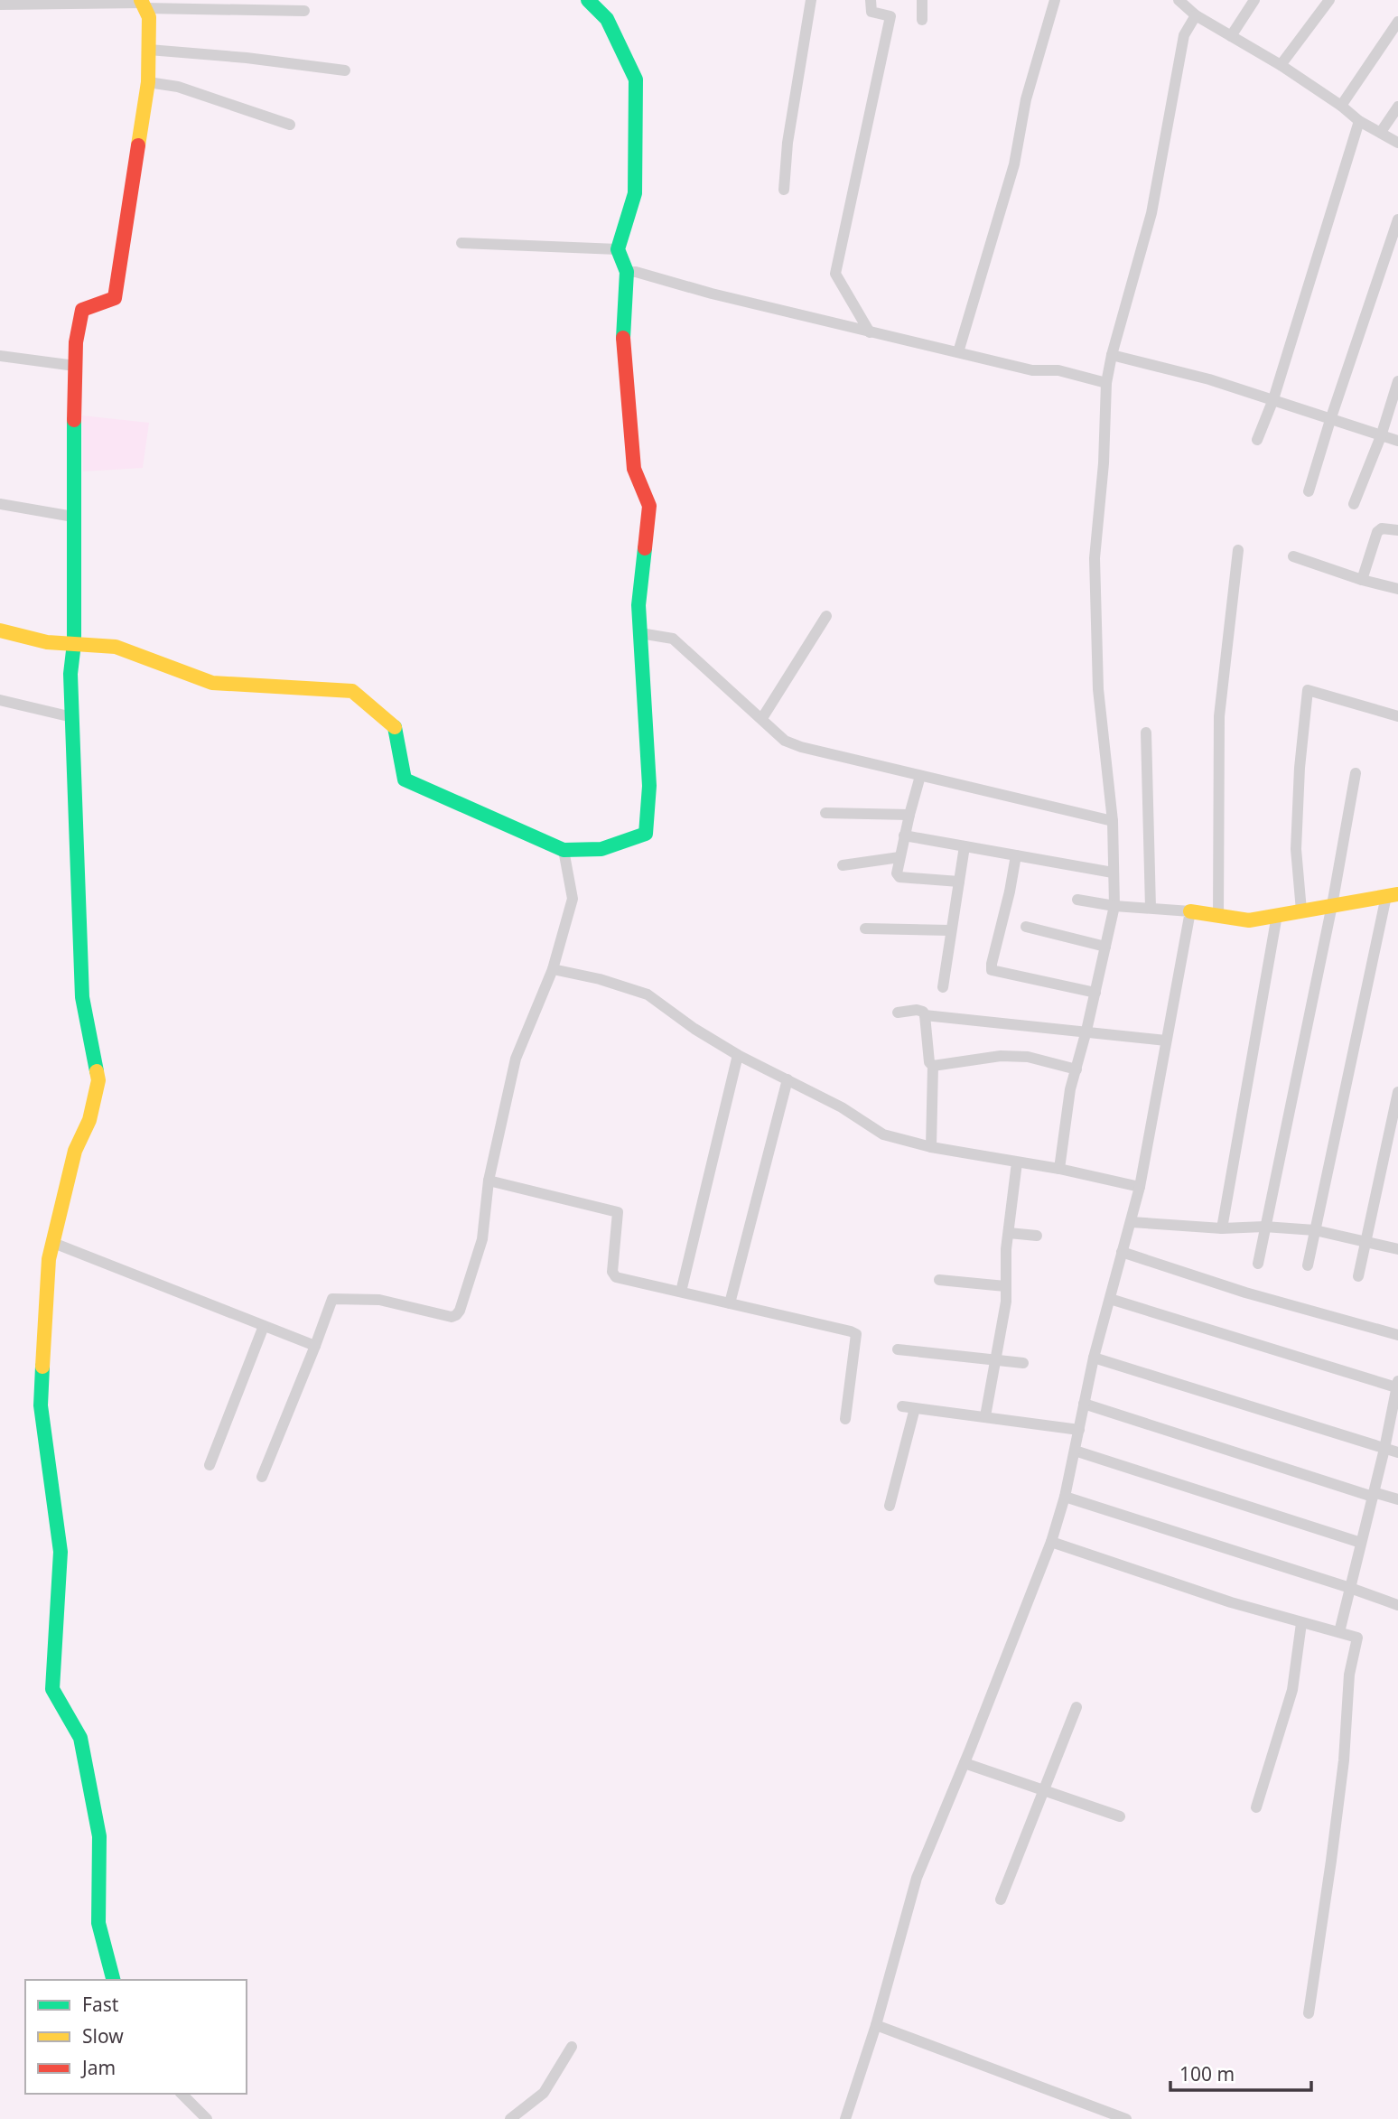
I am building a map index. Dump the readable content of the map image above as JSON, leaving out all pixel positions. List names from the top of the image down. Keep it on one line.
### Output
{"legend":["Fast","Slow","Jam"],"scale_bar":"100 m"}
